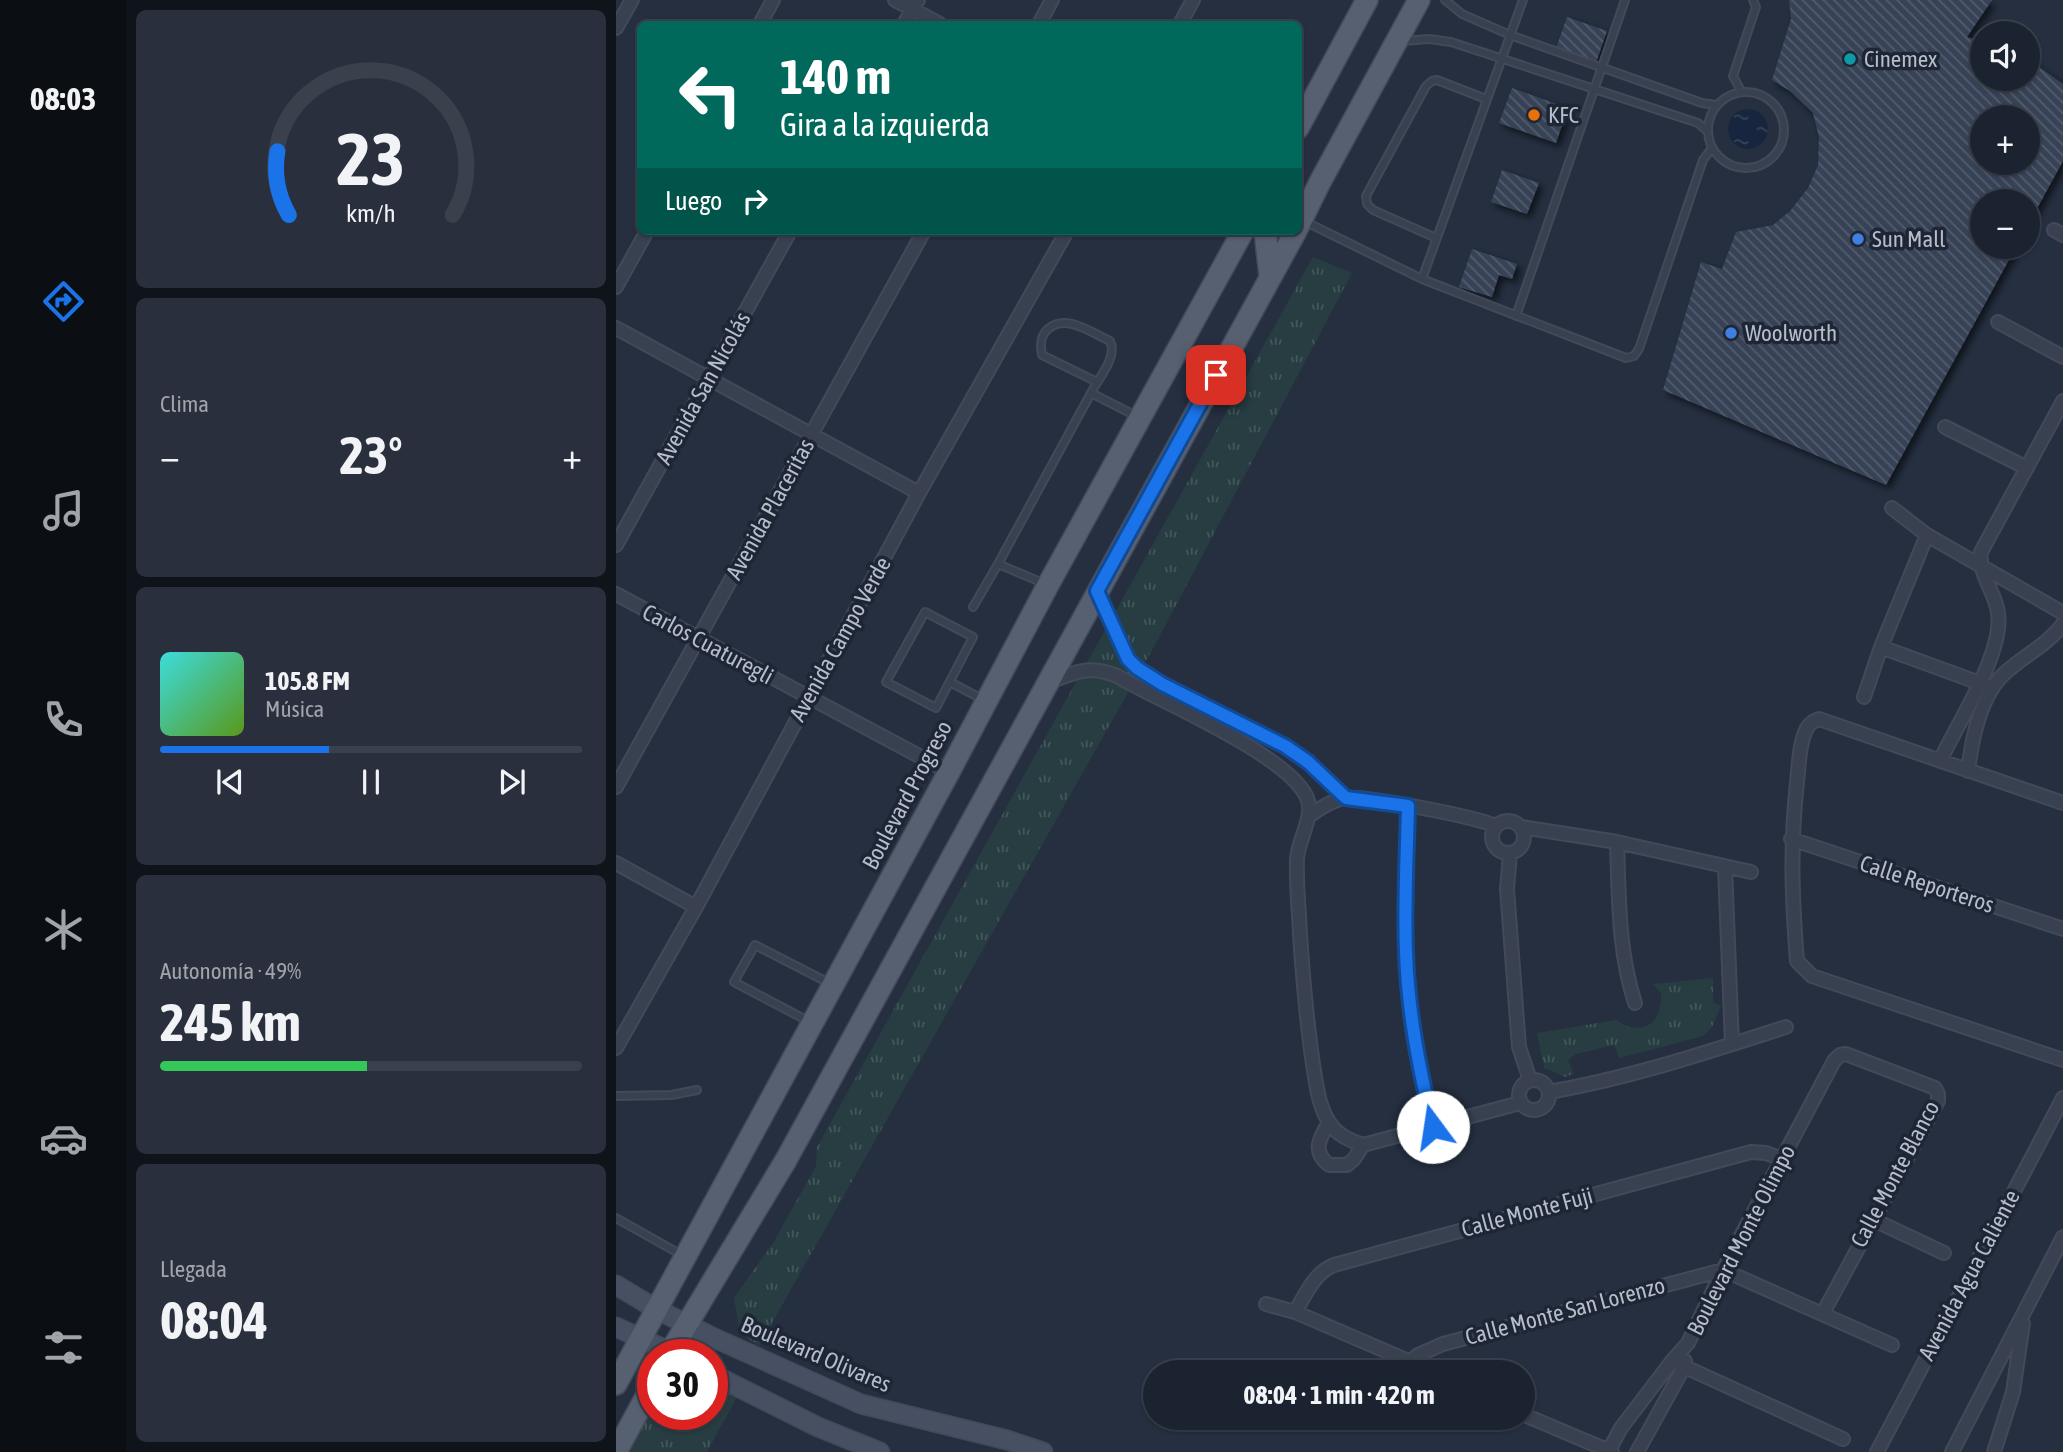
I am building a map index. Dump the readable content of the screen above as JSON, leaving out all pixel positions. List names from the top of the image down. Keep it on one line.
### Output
{"streets":{"main road":["Boulevard Progreso"],"street":["Avenida San Nicolás","Avenida Placeritas","Avenida Campo Verde","Carlos Cuaturegli","Calle Reporteros","Calle Monte Blanco","Calle Monte Fuji","Boulevard Monte Olimpo","Avenida Agua Caliente","Calle Monte San Lorenzo","Boulevard Olivares"]},"crossings":[["Avenida Placeritas","Carlos Cuaturegli"],["Avenida Campo Verde","Carlos Cuaturegli"],["Carlos Cuaturegli","Boulevard Progreso"],["Boulevard Progreso","Boulevard Olivares"],["Calle Monte Blanco","Boulevard Monte Olimpo"],["Calle Monte Fuji","Boulevard Monte Olimpo"],["Boulevard Monte Olimpo","Calle Monte San Lorenzo"]],"places":["Cinemex","KFC","Sun Mall","Woolworth"],"page":{"tabs":"08:03","map_buttons":["+","−"],"turn":["140 m","Gira a la izquierda"],"then":"Luego","tile":["Clima",["Autonomía · 49%","245 km"],["Llegada","08:04"]],"heat":["−","23°","+"],"song":["105.8 FM","Música"],"limit":"30","trip":"08:04 · 1 min · 420 m","gauge":["23","km/h"]}}
